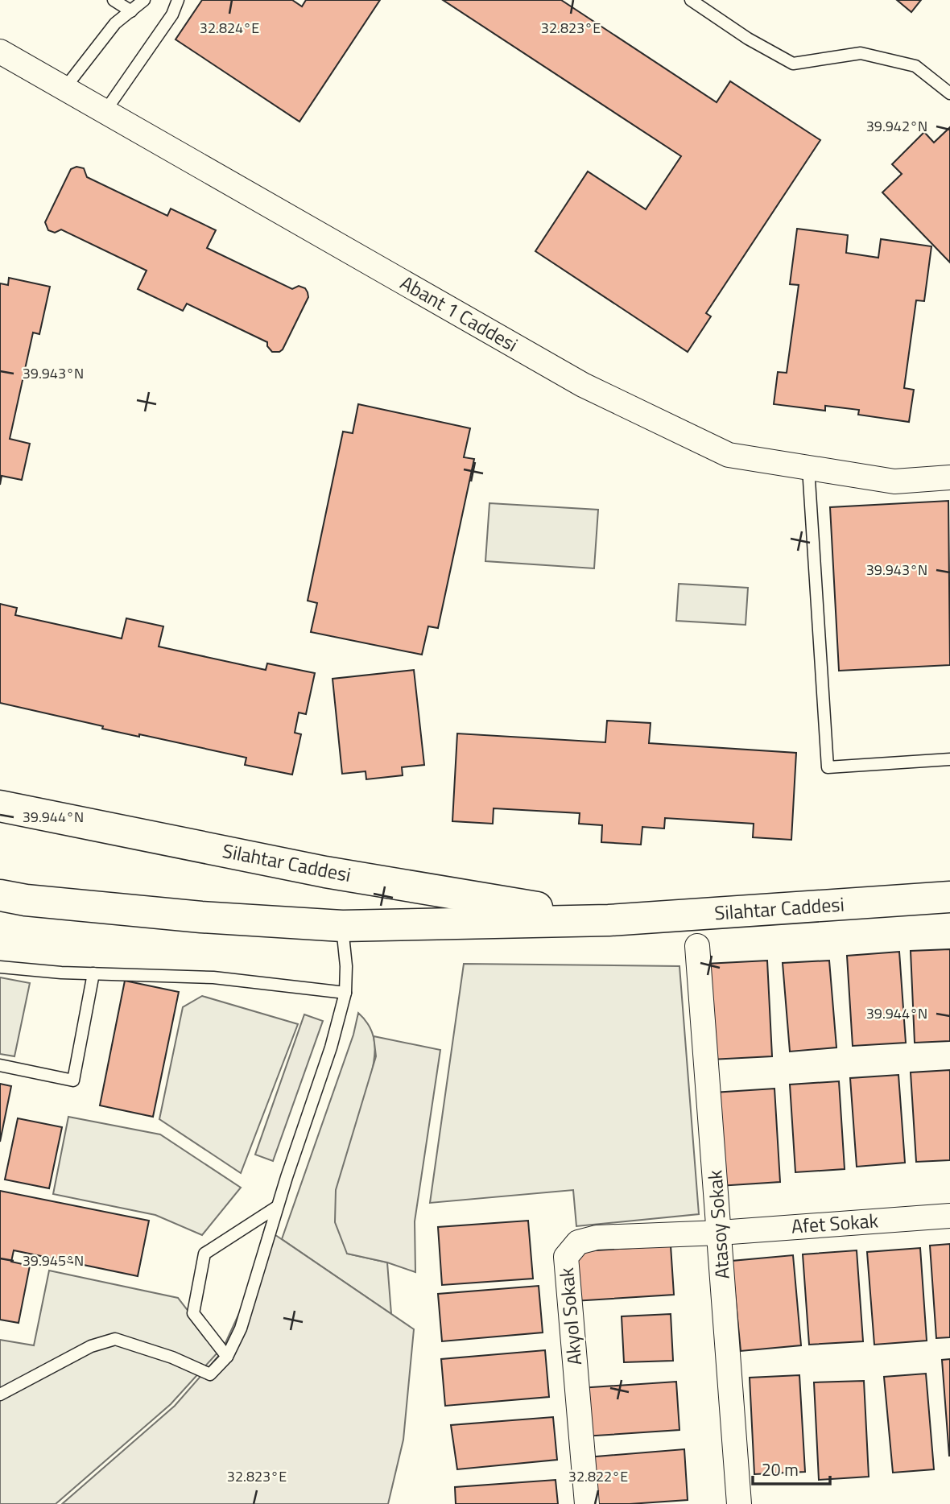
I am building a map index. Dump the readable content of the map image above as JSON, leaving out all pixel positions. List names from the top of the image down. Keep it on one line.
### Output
{"streets":{"main road":["Silahtar Caddesi"],"street":["Abant 1 Caddesi","Afet Sokak","Atasoy Sokak","Akyol Sokak"]},"crossings":[["Afet Sokak","Atasoy Sokak"],["Afet Sokak","Akyol Sokak"],["Atasoy Sokak","Akyol Sokak"]],"scale_bar":"20 m","coordinates":["32.824°E","32.823°E","39.942°N","39.943°N","39.944°N","39.945°N","32.822°E"]}
